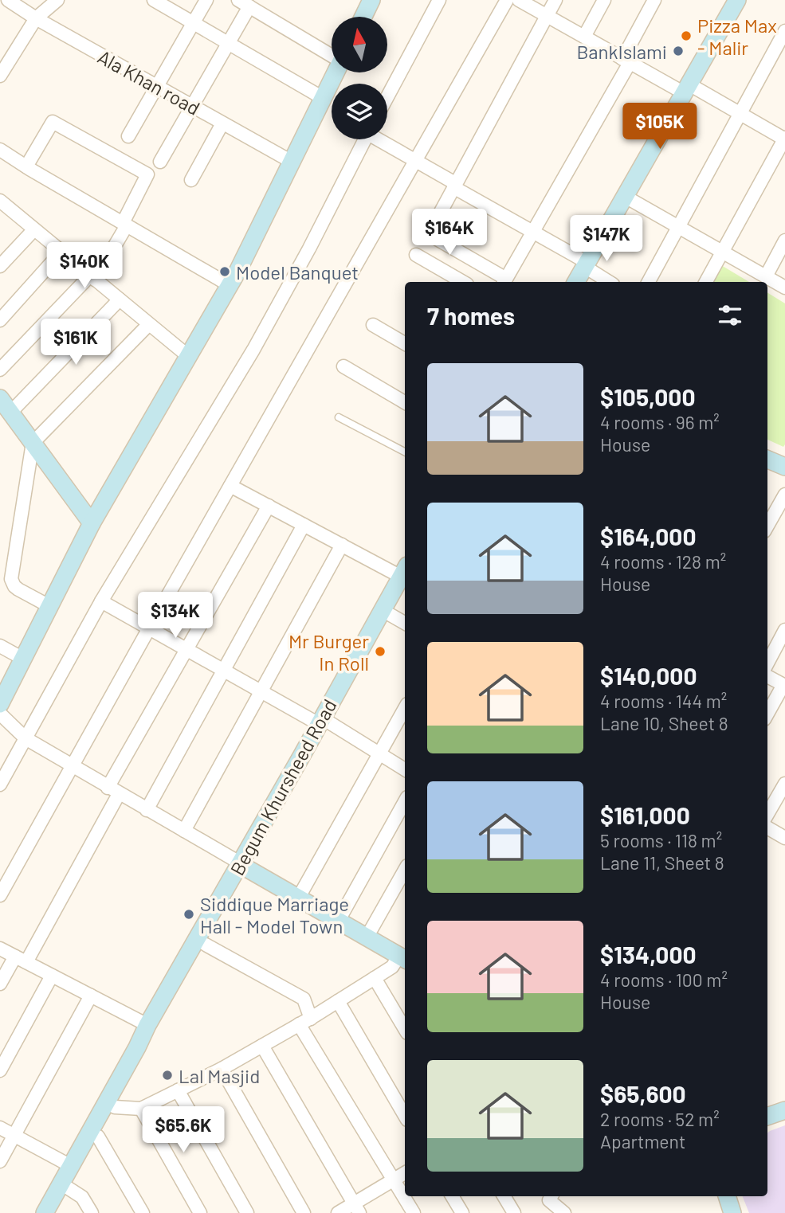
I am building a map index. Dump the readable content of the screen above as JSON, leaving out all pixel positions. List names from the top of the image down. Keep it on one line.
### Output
{"streets":{"main road":["Begum Khursheed Road"],"street":["Ala Khan road"]},"places":["Pizza Max - Malir","BankIslami","Model Banquet","Mr Burger In Roll","Siddique Marriage Hall - Model Town","Lal Masjid"],"north":"top","page":{"price":["$105K","$164K","$147K","$140K","$161K","$134K","$65.6K"],"heading":"7 homes","list":[{"name":"$105,000","note":"4 rooms · 96 m² · House"},{"name":"$164,000","note":"4 rooms · 128 m² · House"},{"name":"$140,000","note":"4 rooms · 144 m² · Lane 10, Sheet 8"},{"name":"$161,000","note":"5 rooms · 118 m² · Lane 11, Sheet 8"},{"name":"$134,000","note":"4 rooms · 100 m² · House"},{"name":"$65,600","note":"2 rooms · 52 m² · Apartment"}]}}
